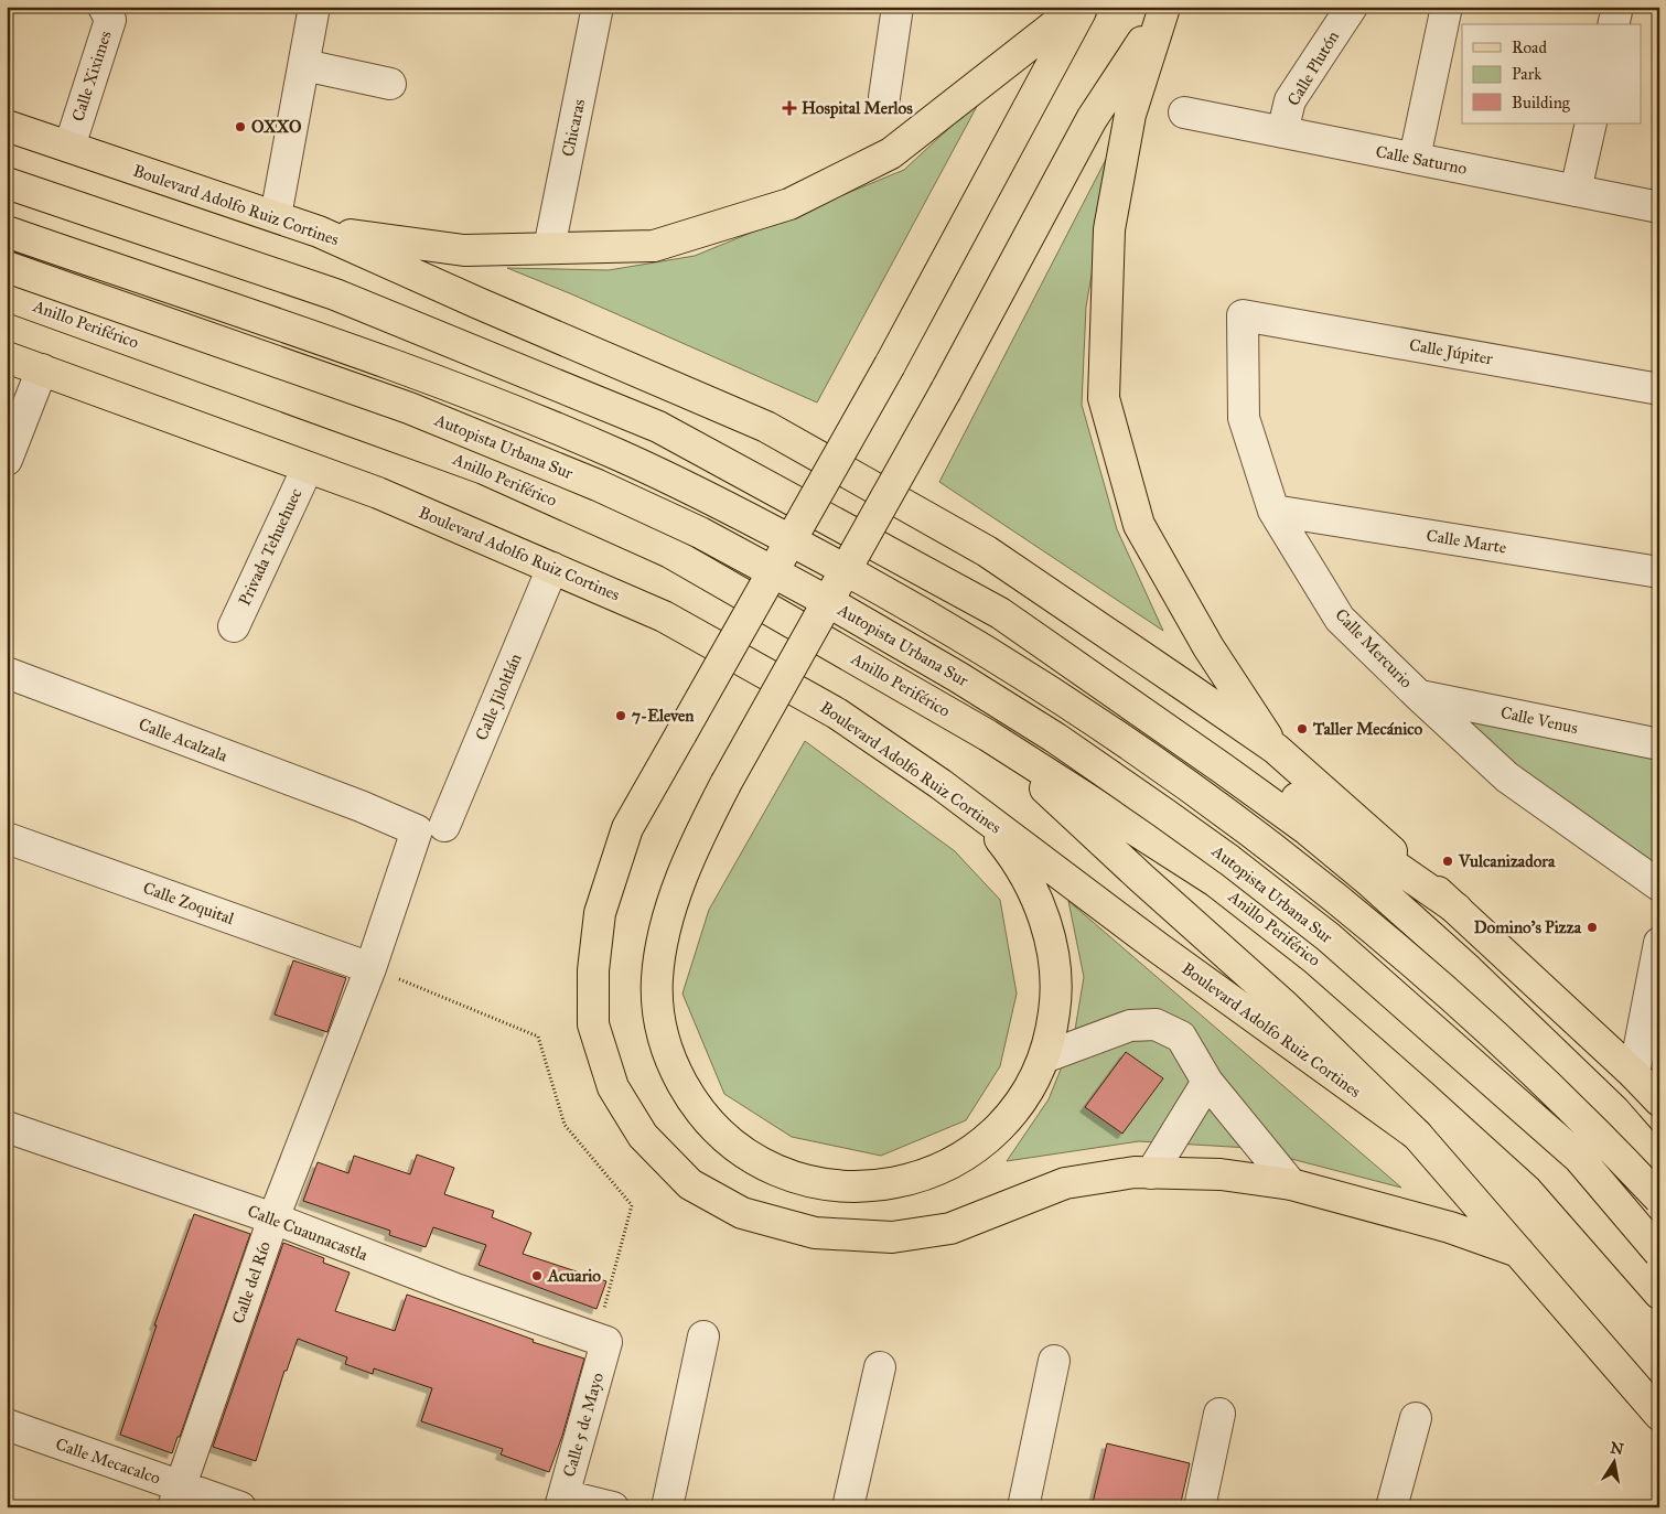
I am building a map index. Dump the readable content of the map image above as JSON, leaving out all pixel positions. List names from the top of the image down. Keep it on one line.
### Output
{"streets":{"main road":["Boulevard Adolfo Ruiz Cortines","Anillo Periférico","Autopista Urbana Sur"],"street":["Calle Plutón","Calle Xiximes","Chicaras","Calle Saturno","Calle Júpiter","Calle Marte","Privada Tehuehuec","Calle Mercurio","Calle Jiloltlán","Calle Venus","Calle Acalzala","Calle Zoquital","Calle Cuaunacastla","Calle del Río","Calle 5 de Mayo","Calle Mecacalco"]},"crossings":[["Calle Plutón","Calle Saturno"],["Calle Xiximes","Boulevard Adolfo Ruiz Cortines"],["Boulevard Adolfo Ruiz Cortines","Privada Tehuehuec"],["Boulevard Adolfo Ruiz Cortines","Calle Jiloltlán"],["Calle Júpiter","Calle Mercurio"],["Calle Marte","Calle Mercurio"],["Calle Mercurio","Calle Venus"],["Calle Acalzala","Calle Zoquital"],["Calle Acalzala","Calle del Río"],["Calle Zoquital","Calle del Río"],["Calle Cuaunacastla","Calle del Río"],["Calle Cuaunacastla","Calle 5 de Mayo"],["Calle del Río","Calle Mecacalco"]],"places":{"health":["Hospital Merlos"],"other":["OXXO","7-Eleven","Taller Mecánico","Vulcanizadora","Domino's Pizza","Acuario"]},"legend":["Road","Park","Building"],"north":"top"}
